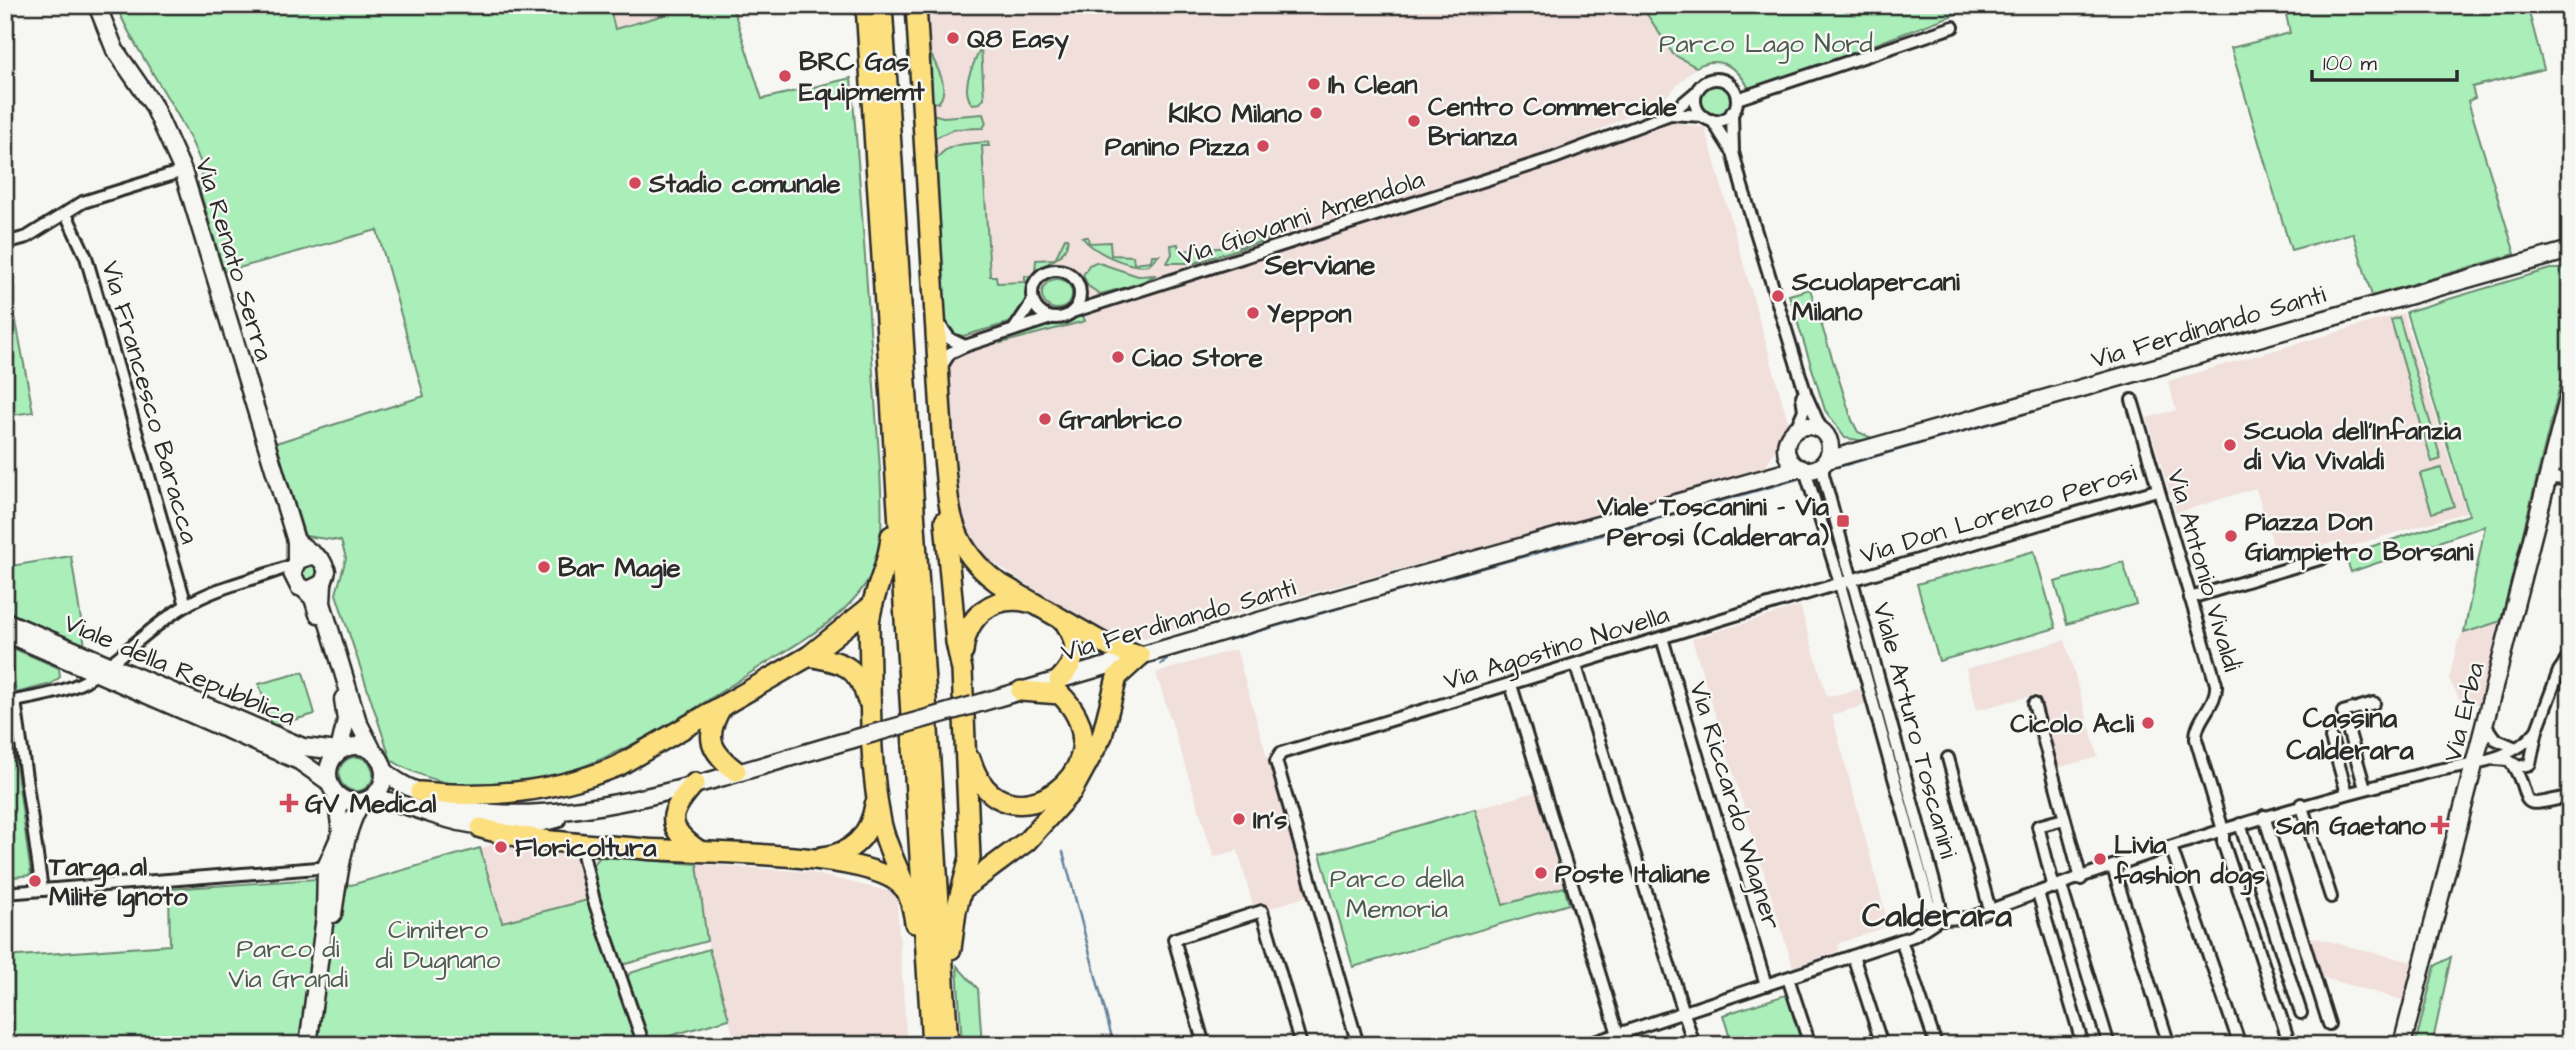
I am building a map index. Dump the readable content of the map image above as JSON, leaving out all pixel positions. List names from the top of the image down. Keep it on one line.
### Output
{"streets":{"main road":["Via Renato Serra","Via Ferdinando Santi","Viale della Repubblica","Via Erba"],"street":["Via Giovanni Amendola","Via Francesco Baracca","Via Don Lorenzo Perosi","Via Antonio Vivaldi","Via Agostino Novella","Viale Arturo Toscanini","Via Riccardo Wagner"]},"crossings":[["Via Renato Serra","Viale della Repubblica"],["Via Ferdinando Santi","Viale Arturo Toscanini"],["Via Don Lorenzo Perosi","Via Antonio Vivaldi"],["Via Don Lorenzo Perosi","Via Agostino Novella"],["Via Don Lorenzo Perosi","Viale Arturo Toscanini"],["Via Agostino Novella","Viale Arturo Toscanini"],["Via Agostino Novella","Via Riccardo Wagner"]],"districts":["Serviane","Cassina Calderara","Calderara"],"parks":["Parco Lago Nord","Parco della Memoria","Cimitero di Dugnano","Parco di Via Grandi"],"places":{"other":["Q8 Easy","BRC Gas Equipmemt","1h Clean","KIKO Milano","Centro Commerciale Brianza","Panino Pizza","Stadio comunale","Scuolapercani Milano","Yeppon","Ciao Store","Granbrico","Scuola dell'Infanzia di Via Vivaldi","Piazza Don Giampietro Borsani","Bar Magie","Cicolo Acli","In's","Floricoltura","Livia fashion dogs","Poste Italiane","Targa al Milite Ignoto"],"transit":["Viale Toscanini - Via Perosi (Calderara)"],"health":["GV Medical","San Gaetano"]},"scale_bar":"100 m"}
